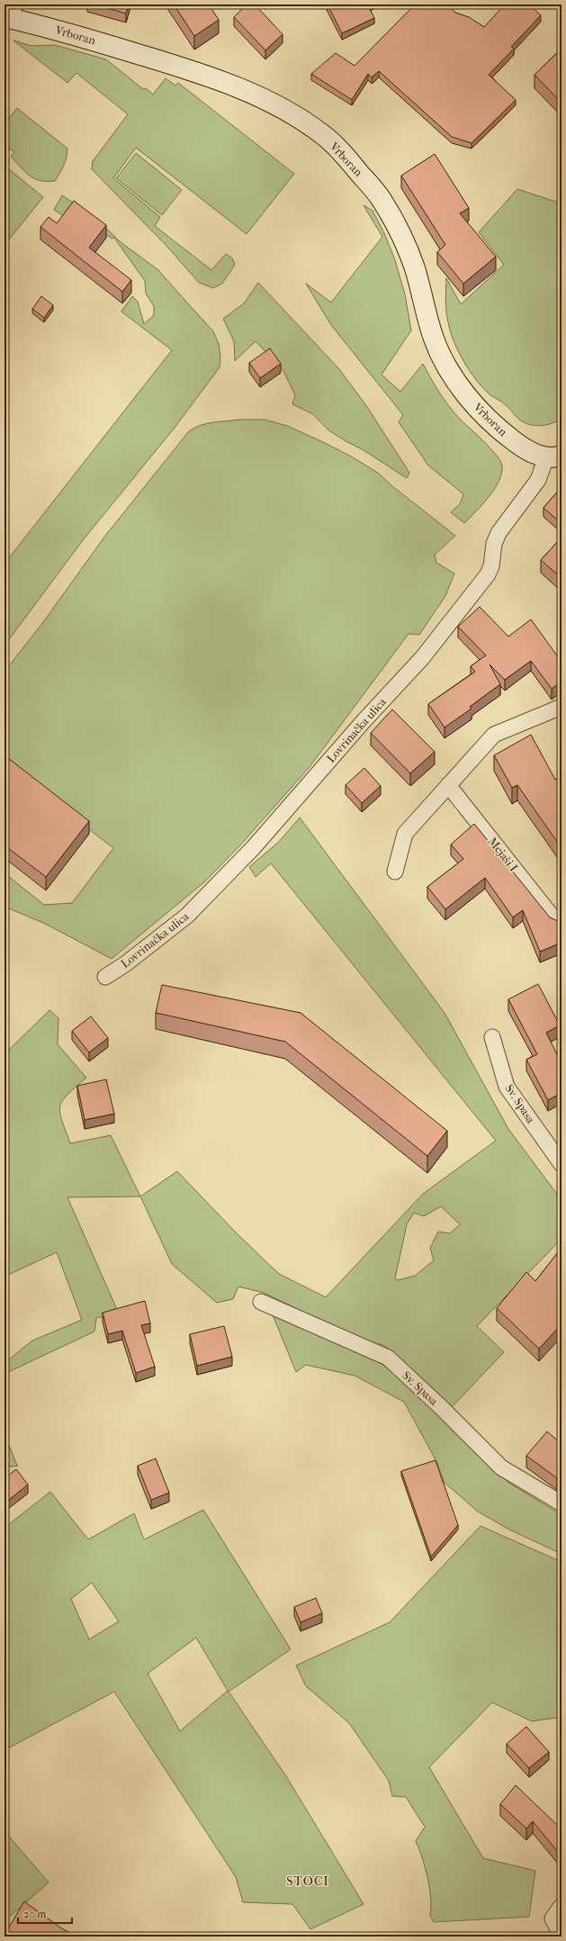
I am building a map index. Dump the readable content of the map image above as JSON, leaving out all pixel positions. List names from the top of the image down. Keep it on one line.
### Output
{"streets":{"street":["Vrboran","Lovrinačka ulica","Mejaši I","Sv. Spasa"]},"crossings":[["Vrboran","Lovrinačka ulica"]],"districts":["STOCI"],"scale_bar":"20 m"}
